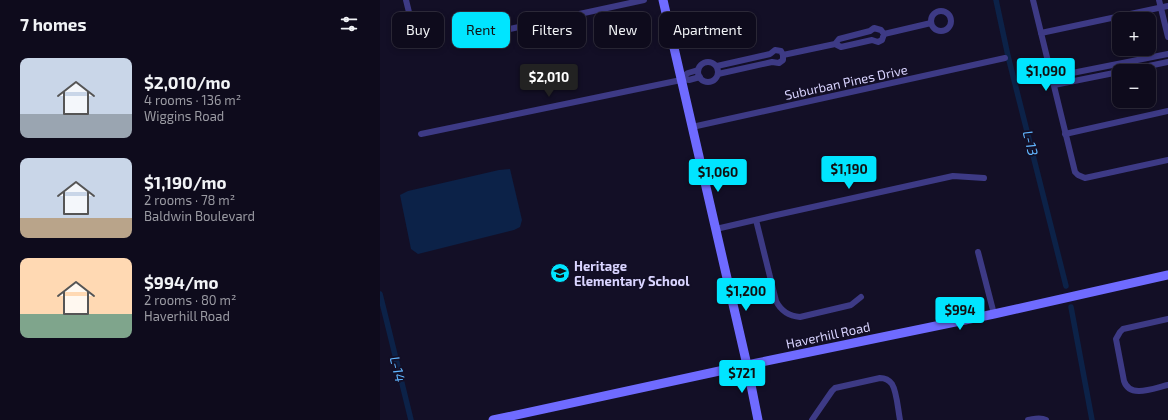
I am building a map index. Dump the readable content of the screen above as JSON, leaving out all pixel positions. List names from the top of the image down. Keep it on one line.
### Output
{"streets":{"street":["Suburban Pines Drive","Haverhill Road"]},"water":["L-13","L-14"],"places":{"school or university":["Heritage Elementary School"]},"page":{"heading":"7 homes","map_buttons":["+","−"],"chip":["Buy","Rent","Filters","New","Apartment"],"list":[{"name":"$2,010/mo","note":"4 rooms · 136 m² · Wiggins Road"},{"name":"$1,190/mo","note":"2 rooms · 78 m² · Baldwin Boulevard"},{"name":"$994/mo","note":"2 rooms · 80 m² · Haverhill Road"}],"price":["$1,090","$2,010","$1,190","$1,060","$1,200","$994","$721"]}}
